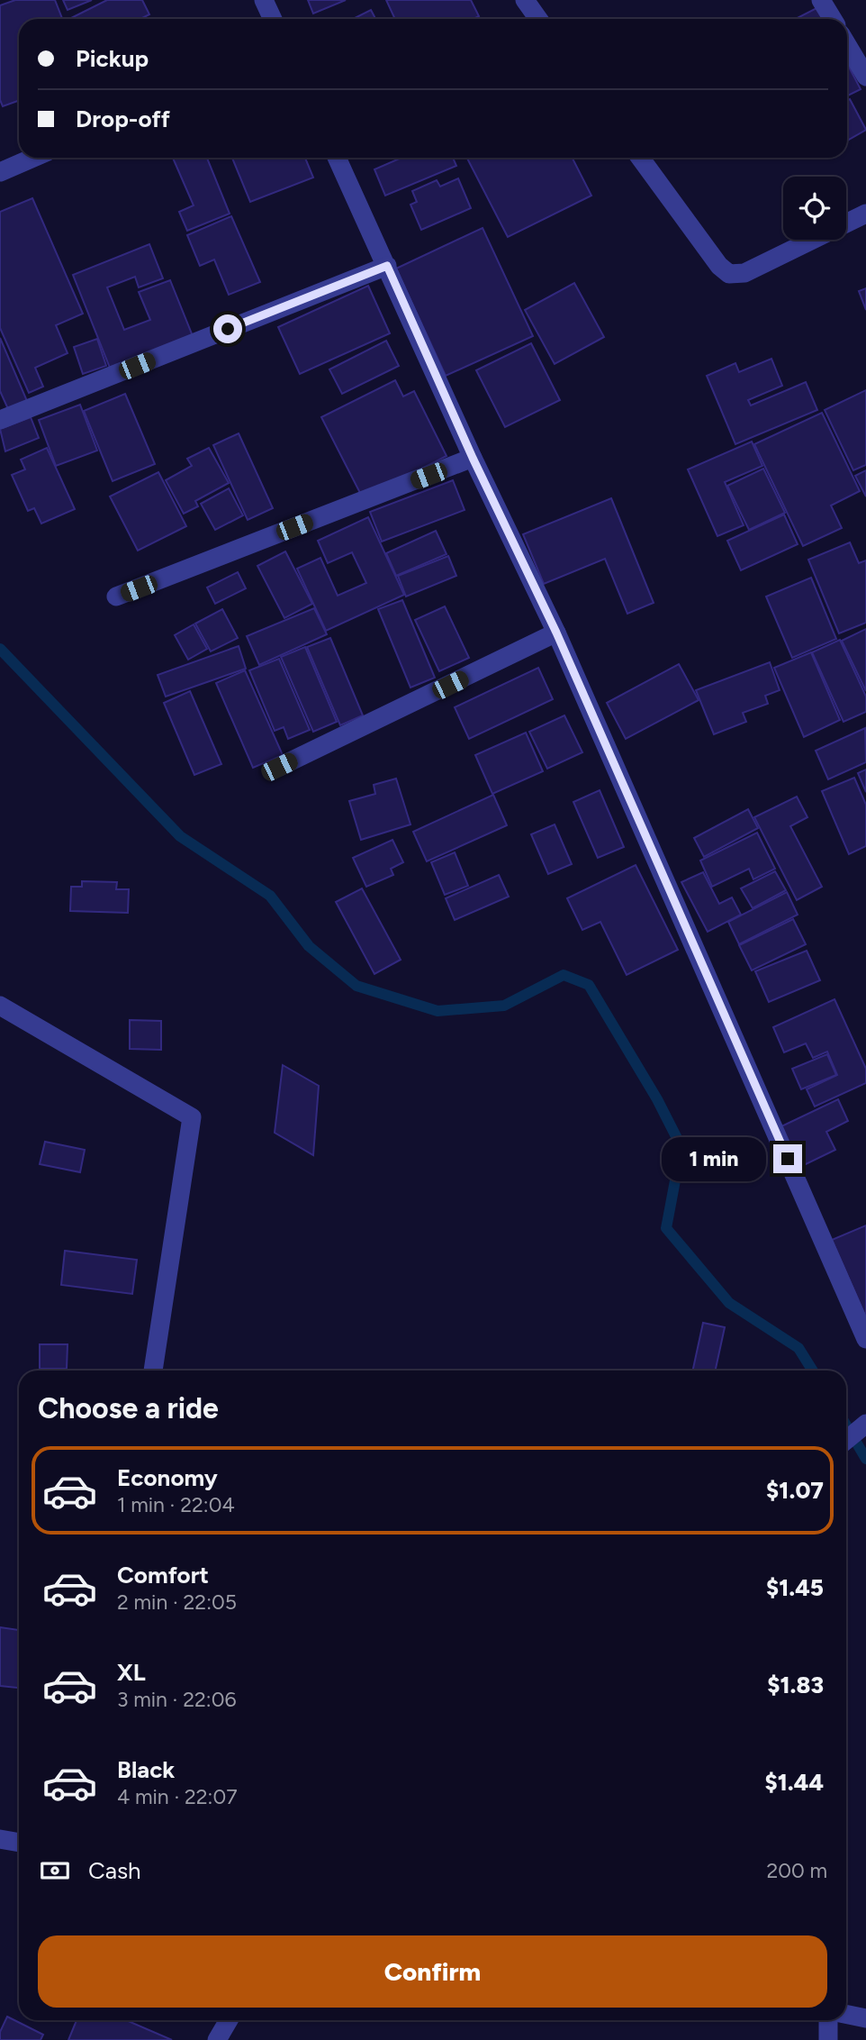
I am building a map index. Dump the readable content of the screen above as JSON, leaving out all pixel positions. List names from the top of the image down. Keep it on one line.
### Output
{"page":{"banner":["Pickup","Drop-off"],"bubble":"1 min","heading":"Choose a ride","list":[{"name":"Economy","note":"1 min · 22:04","value":"$1.07"},{"name":"Comfort","note":"2 min · 22:05","value":"$1.45"},{"name":"XL","note":"3 min · 22:06","value":"$1.83"},{"name":"Black","note":"4 min · 22:07","value":"$1.44"}],"pay":["Cash","200 m"],"buttons":"Confirm"}}
